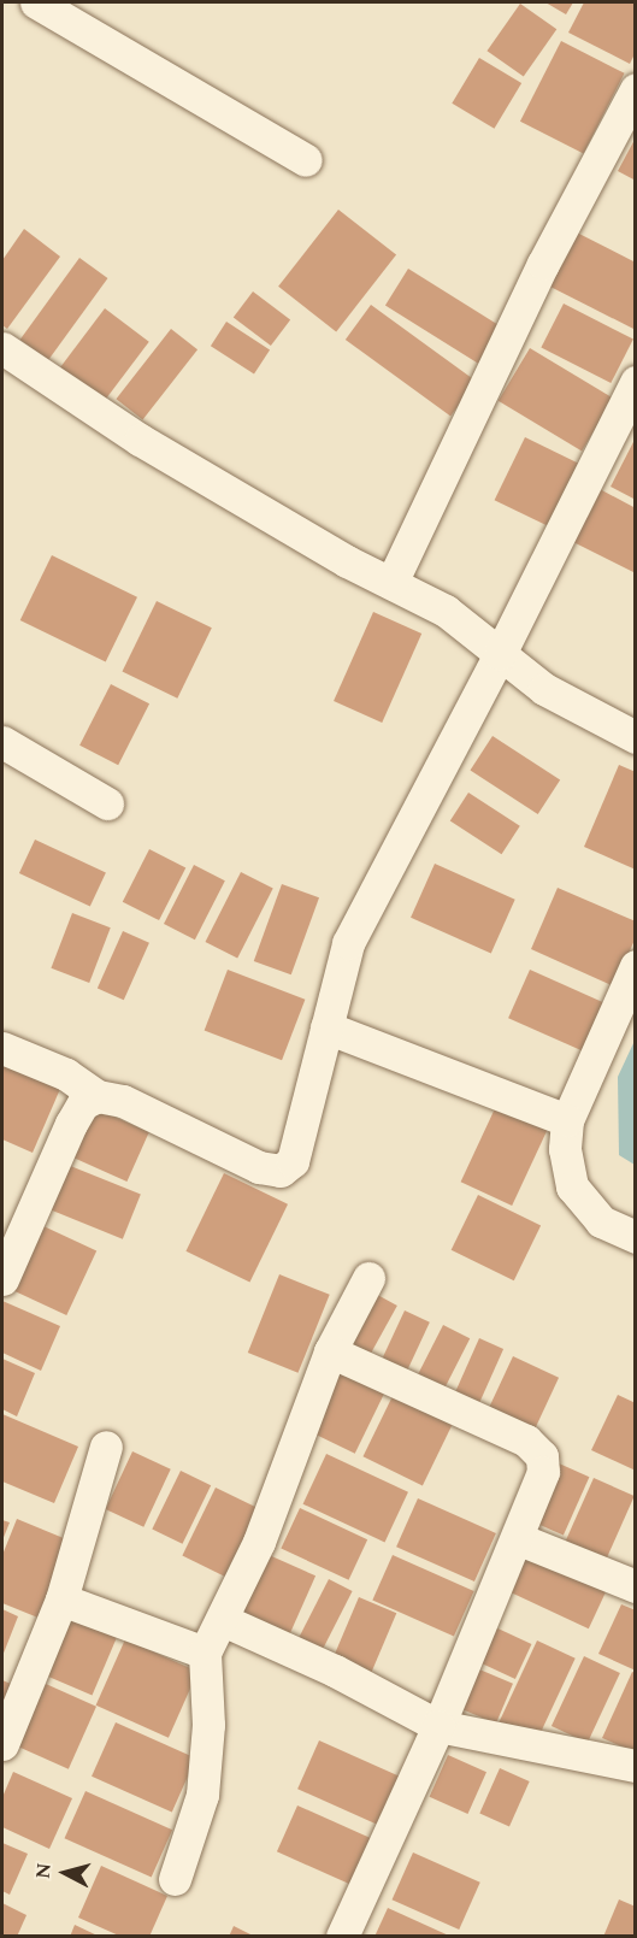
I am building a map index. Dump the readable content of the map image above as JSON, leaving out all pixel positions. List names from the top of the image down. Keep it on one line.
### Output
{"north":"left"}
